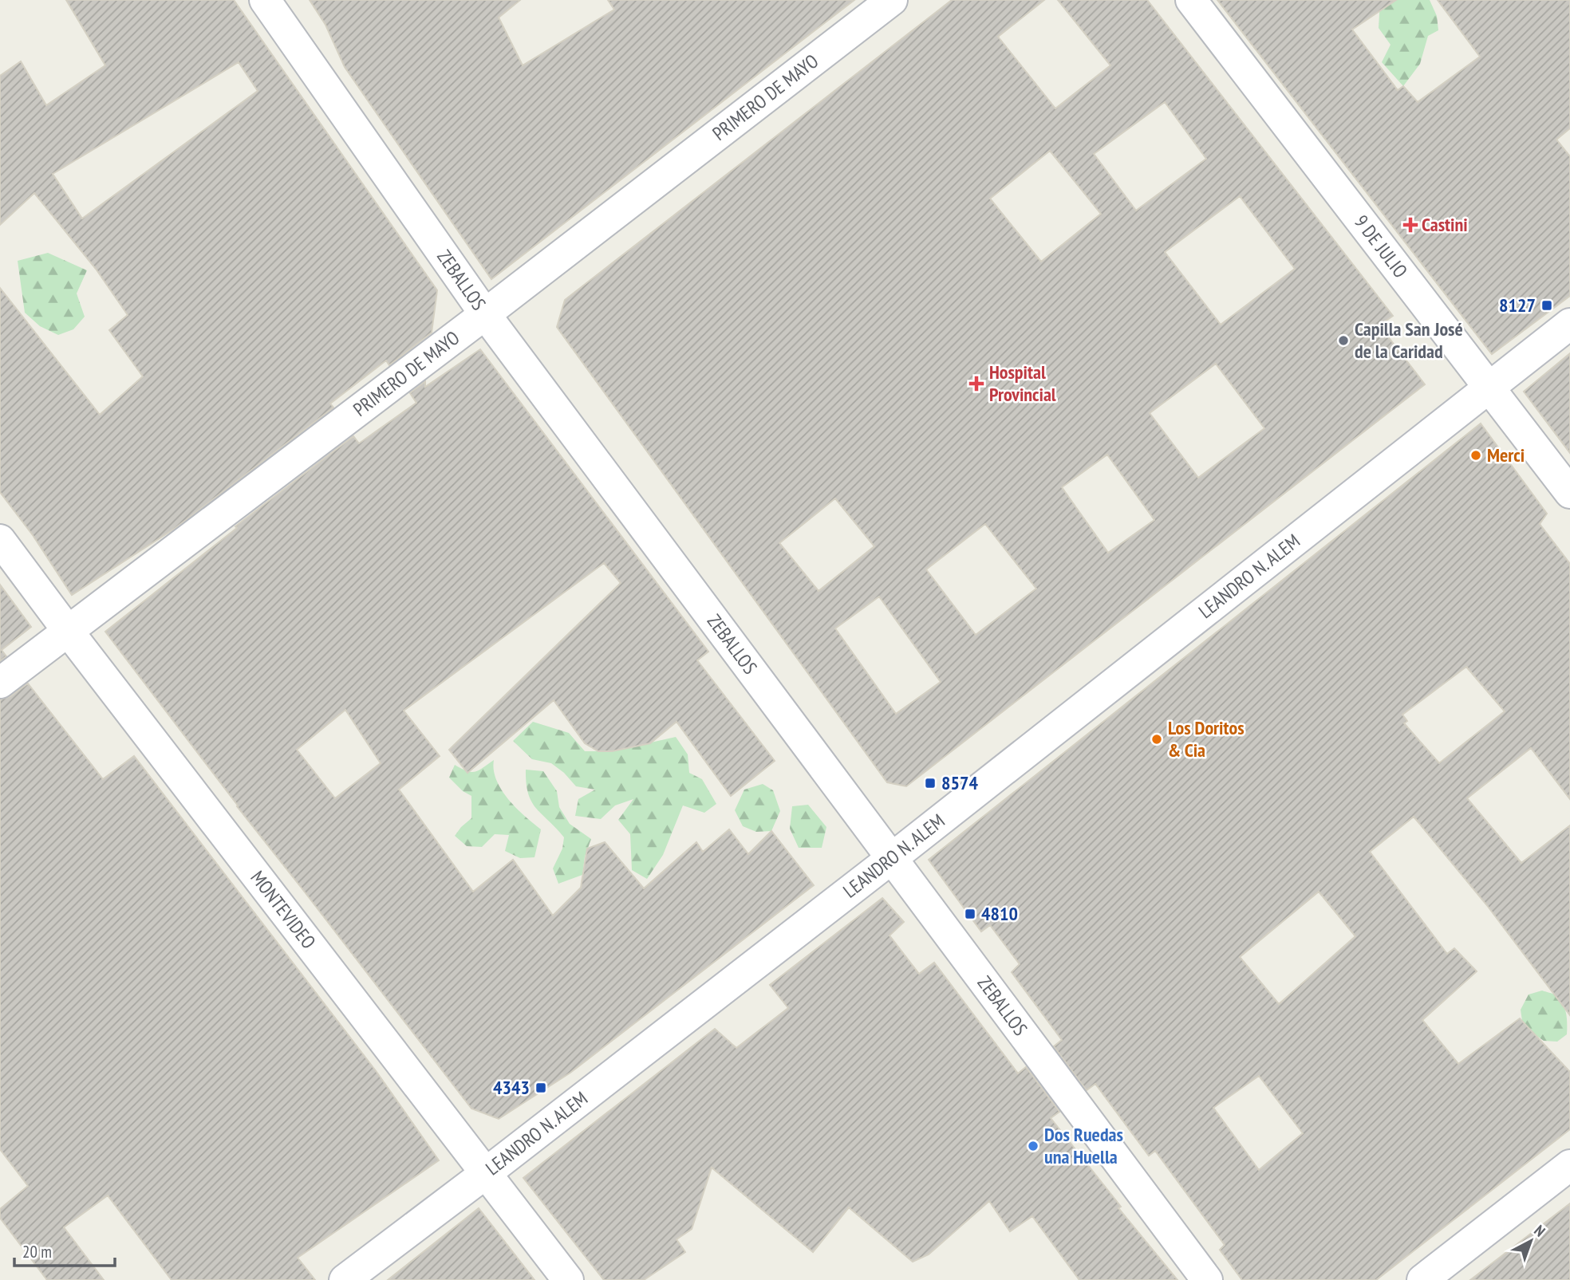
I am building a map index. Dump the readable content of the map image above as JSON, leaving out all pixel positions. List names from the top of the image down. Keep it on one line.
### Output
{"streets":{"street":["PRIMERO DE MAYO","9 DE JULIO","ZEBALLOS","LEANDRO N. ALEM","MONTEVIDEO"]},"crossings":[["PRIMERO DE MAYO","ZEBALLOS"],["PRIMERO DE MAYO","MONTEVIDEO"],["9 DE JULIO","LEANDRO N. ALEM"],["ZEBALLOS","LEANDRO N. ALEM"],["LEANDRO N. ALEM","MONTEVIDEO"]],"places":{"health":["Castini","Hospital Provincial"],"transit":["8127","8574","4810","4343"],"other":["Capilla San José de la Caridad","Merci","Los Doritos & Cia","Dos Ruedas una Huella"]},"scale_bar":"20 m","north":"top right"}
